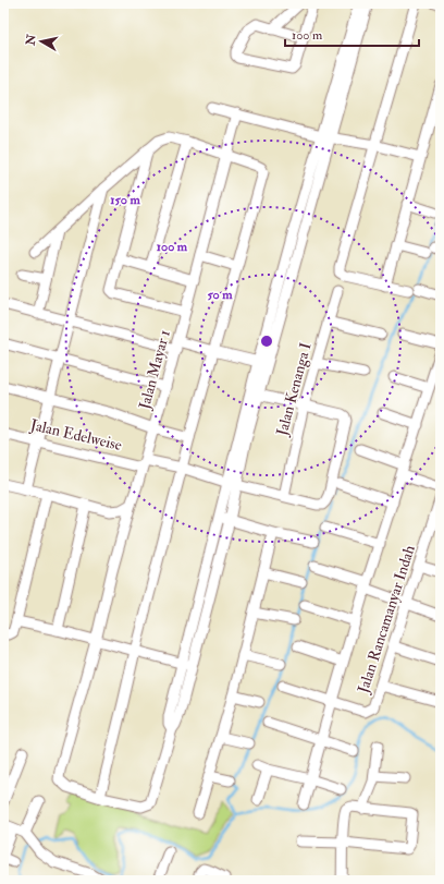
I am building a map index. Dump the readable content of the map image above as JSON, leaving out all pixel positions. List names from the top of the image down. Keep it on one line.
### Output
{"streets":{"street":["Jalan Mayar 1","Jalan Kenanga I","Jalan Edelweise","Jalan Rancamanyar Indah"]},"crossings":[["Jalan Mayar 1","Jalan Edelweise"],["Jalan Kenanga I","Jalan Edelweise"]],"scale_bar":"100 m","north":"left","rings":["150 m","100 m","50 m"]}
